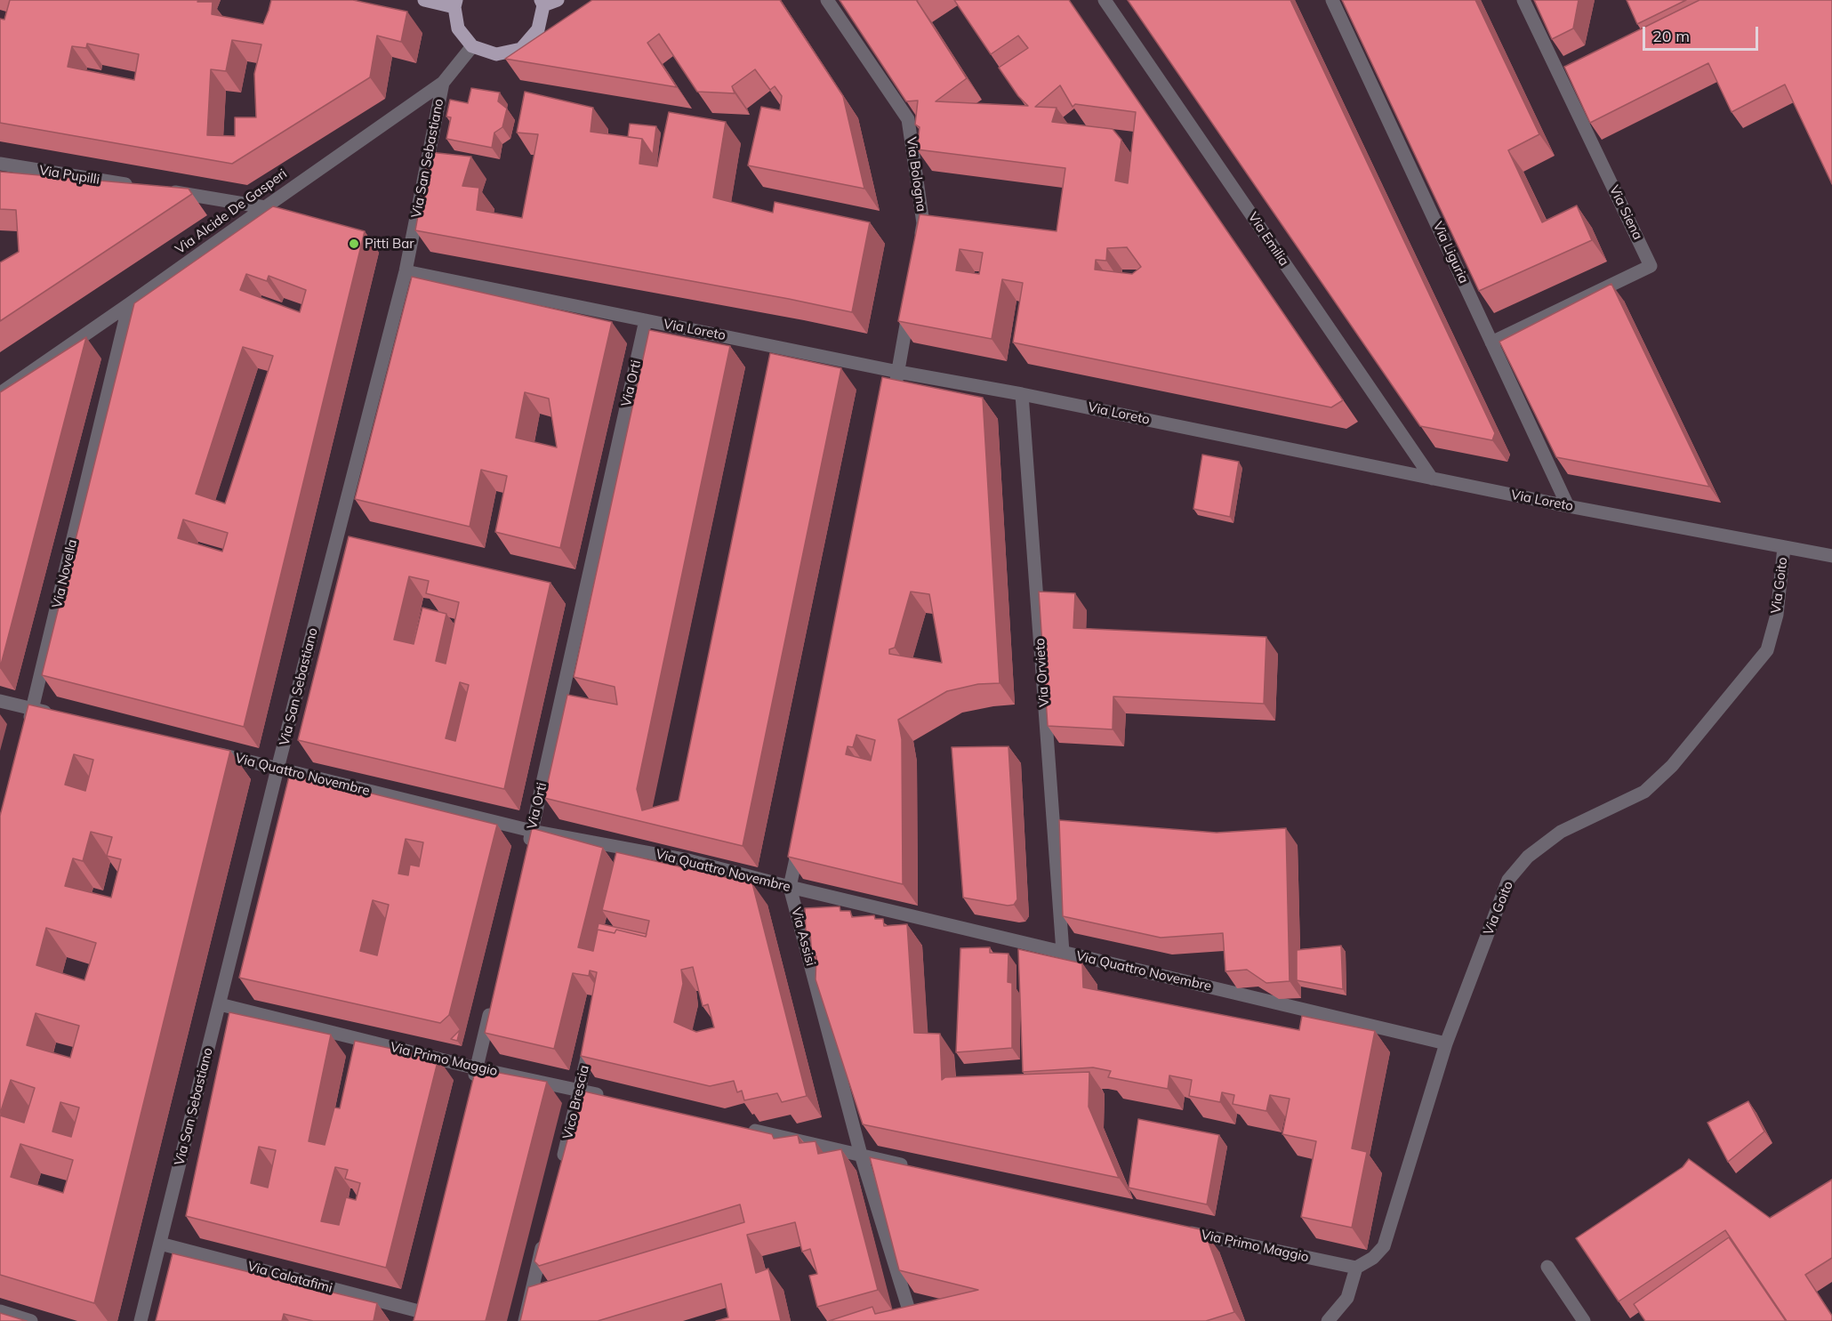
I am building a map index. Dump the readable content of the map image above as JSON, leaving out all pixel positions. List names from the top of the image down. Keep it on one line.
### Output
{"streets":{"street":["Via San Sebastiano","Via Bologna","Via Pupilli","Via Alcide De Gasperi","Via Siena","Via Emilia","Via Liguria","Via Loreto","Via Orti","Via Novella","Via Goito","Via Orvieto","Via Quattro Novembre","Via Assisi","Via Primo Maggio","Vico Brescia","Via Calatafimi"]},"crossings":[["Via San Sebastiano","Via Alcide De Gasperi"],["Via San Sebastiano","Via Loreto"],["Via San Sebastiano","Via Quattro Novembre"],["Via San Sebastiano","Via Primo Maggio"],["Via San Sebastiano","Via Calatafimi"],["Via Alcide De Gasperi","Via Novella"],["Via Siena","Via Liguria"],["Via Emilia","Via Loreto"],["Via Liguria","Via Loreto"],["Via Loreto","Via Orti"],["Via Loreto","Via Goito"],["Via Loreto","Via Orvieto"],["Via Orti","Via Quattro Novembre"],["Via Goito","Via Quattro Novembre"],["Via Goito","Via Primo Maggio"],["Via Orvieto","Via Quattro Novembre"],["Via Quattro Novembre","Via Assisi"],["Via Primo Maggio","Vico Brescia"]],"places":["Pitti Bar"],"scale_bar":"20 m"}
